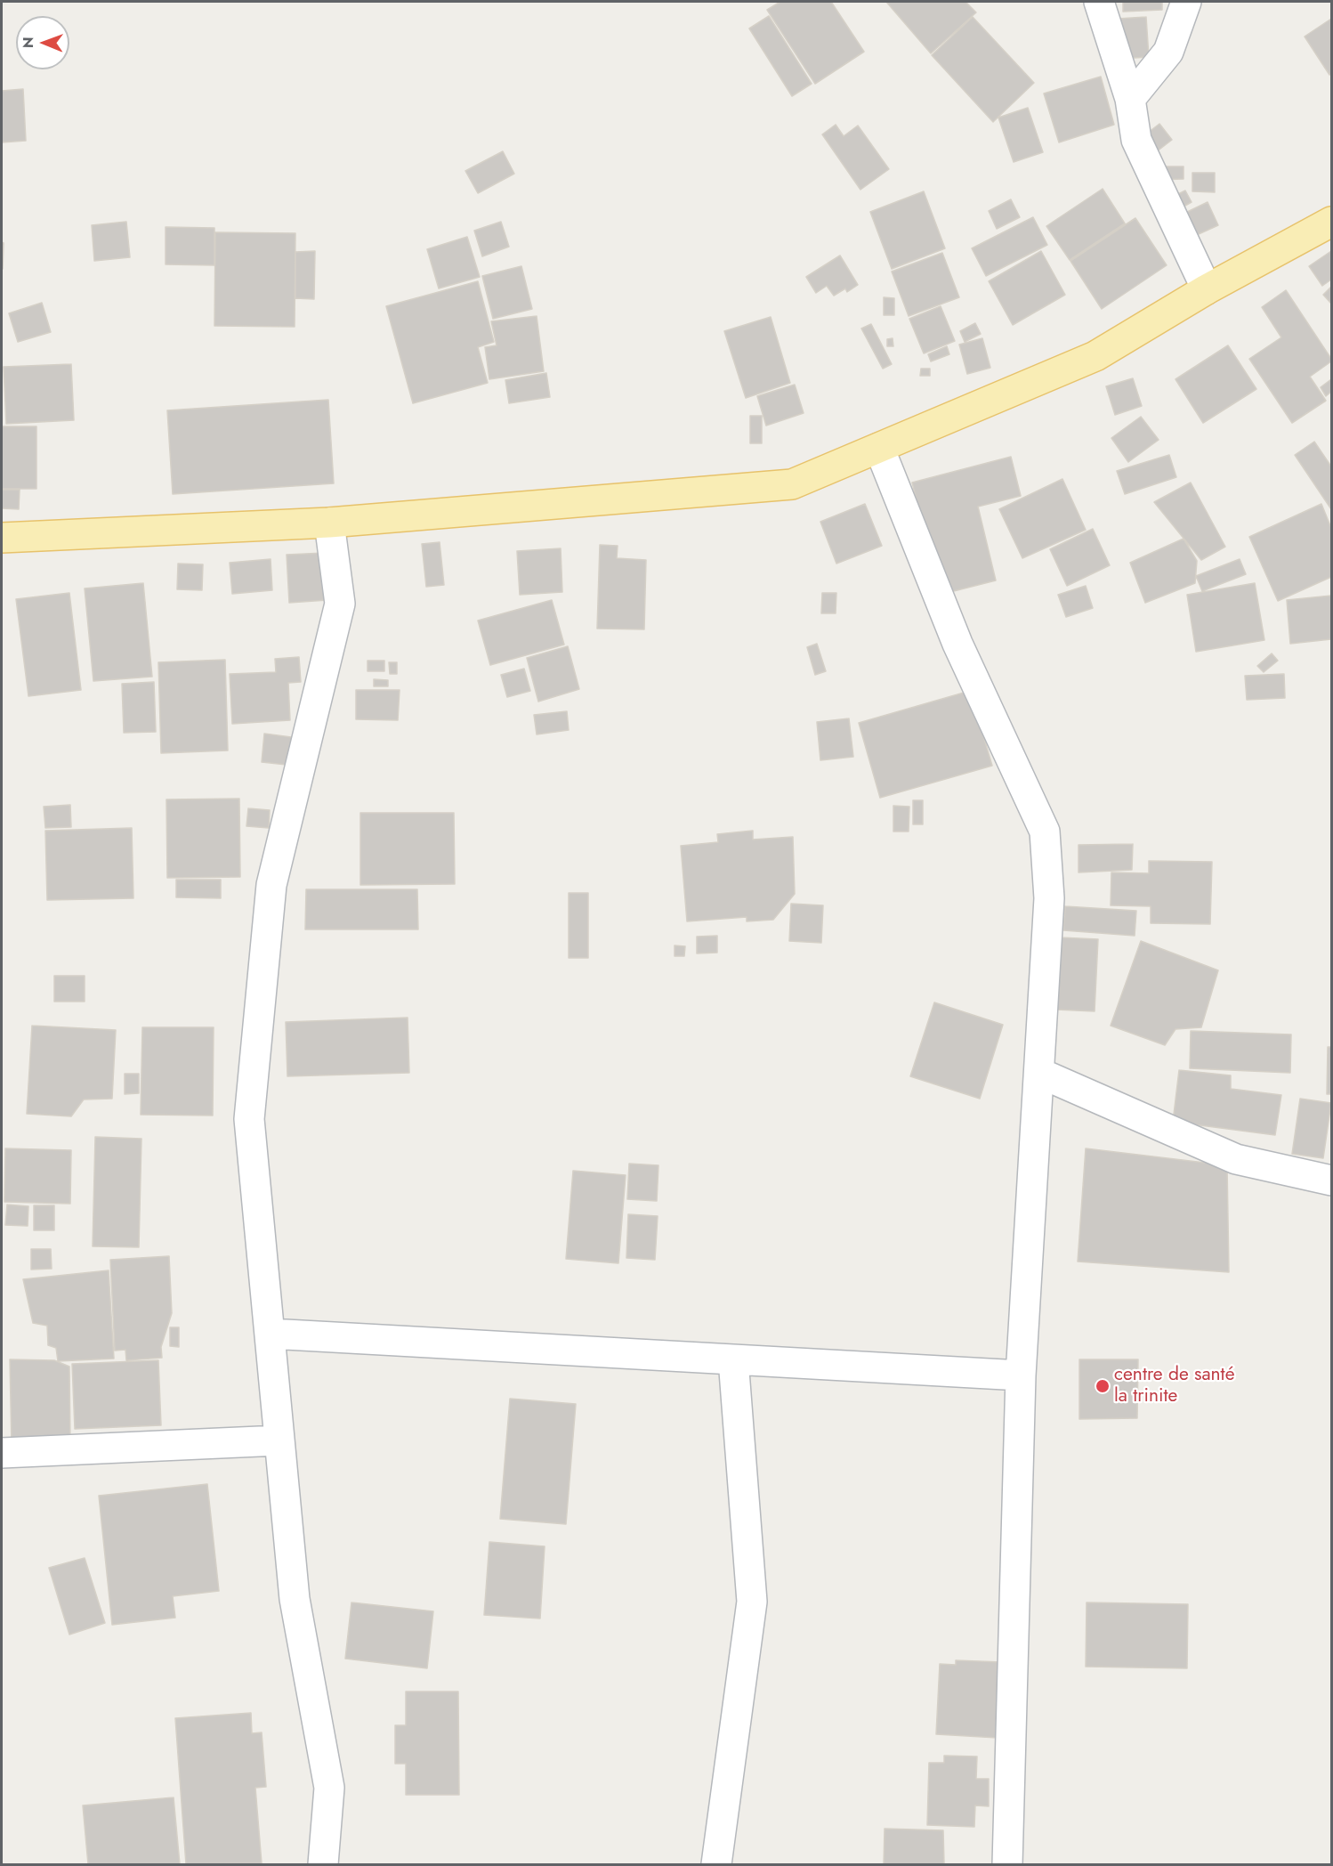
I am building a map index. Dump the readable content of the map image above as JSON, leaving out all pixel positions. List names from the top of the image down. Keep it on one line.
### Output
{"places":["centre de santé la trinite"],"north":"left"}
